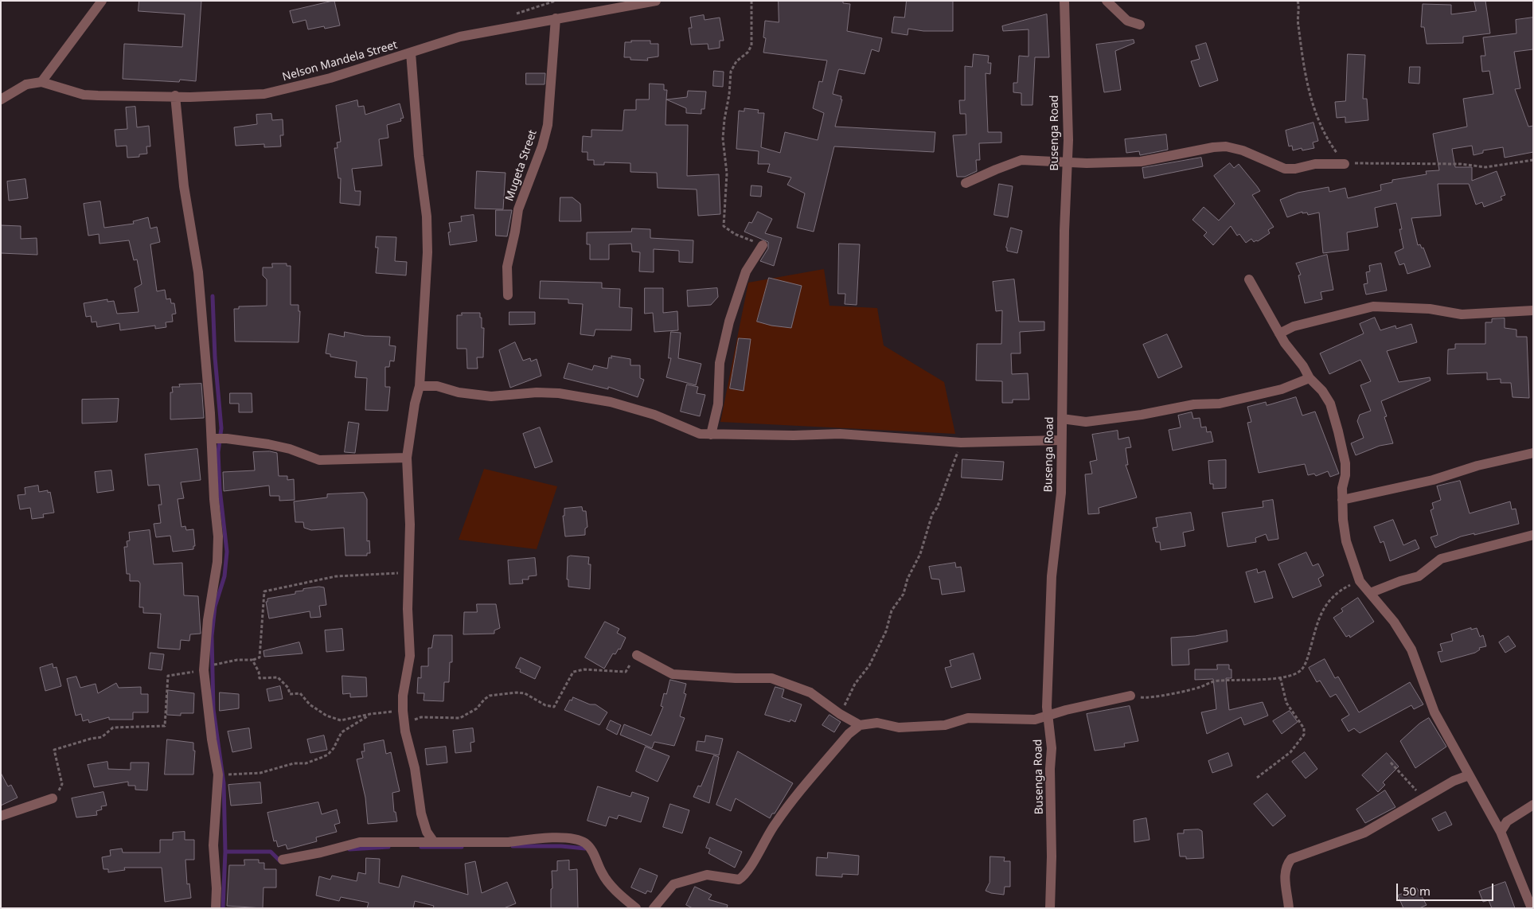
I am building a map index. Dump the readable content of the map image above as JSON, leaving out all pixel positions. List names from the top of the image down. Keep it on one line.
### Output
{"streets":{"street":["Nelson Mandela Street","Busenga Road","Mugeta Street"]},"crossings":[["Nelson Mandela Street","Mugeta Street"]],"scale_bar":"50 m"}
